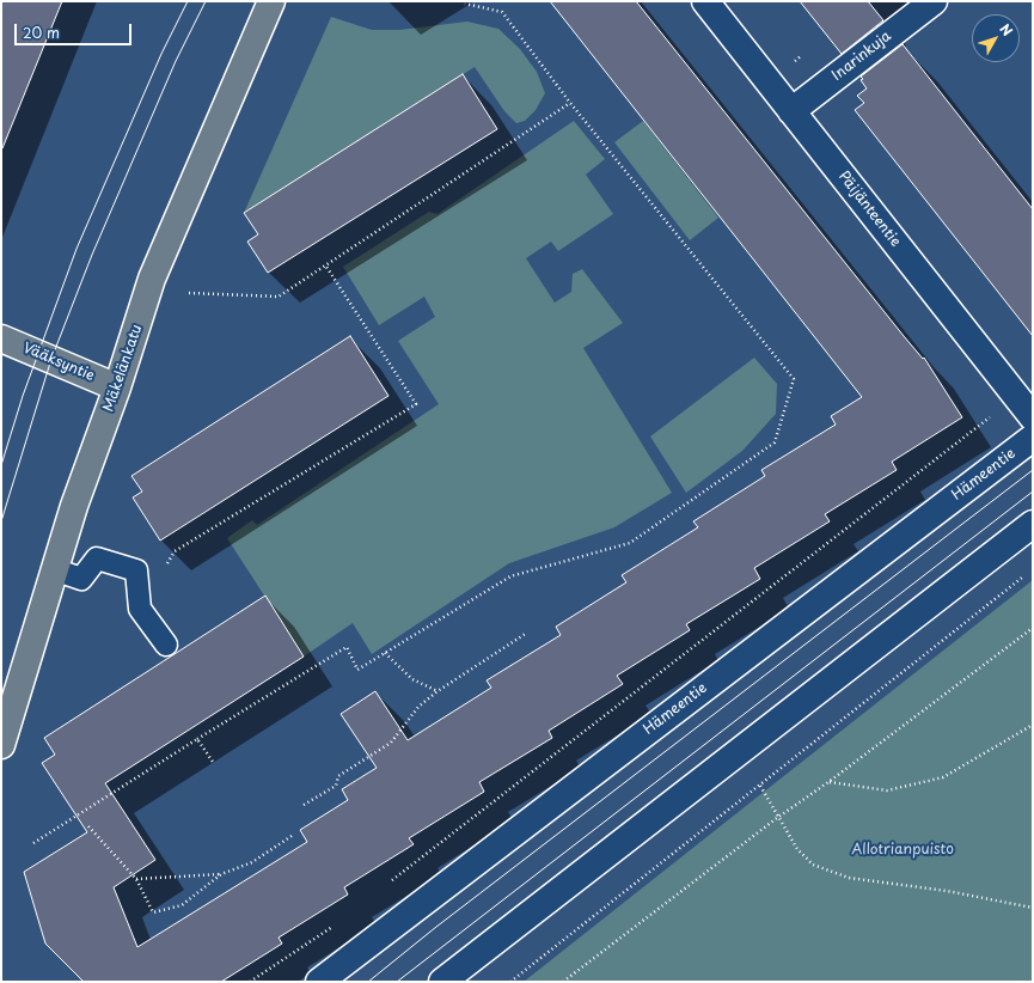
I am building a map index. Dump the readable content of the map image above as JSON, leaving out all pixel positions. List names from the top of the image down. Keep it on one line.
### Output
{"streets":{"main road":["Inarinkuja","Päijänteentie","Vääksyntie","Mäkelänkatu","Hämeentie"]},"crossings":[["Inarinkuja","Päijänteentie"],["Vääksyntie","Mäkelänkatu"]],"parks":["Allotrianpuisto"],"scale_bar":"20 m","north":"top right"}
